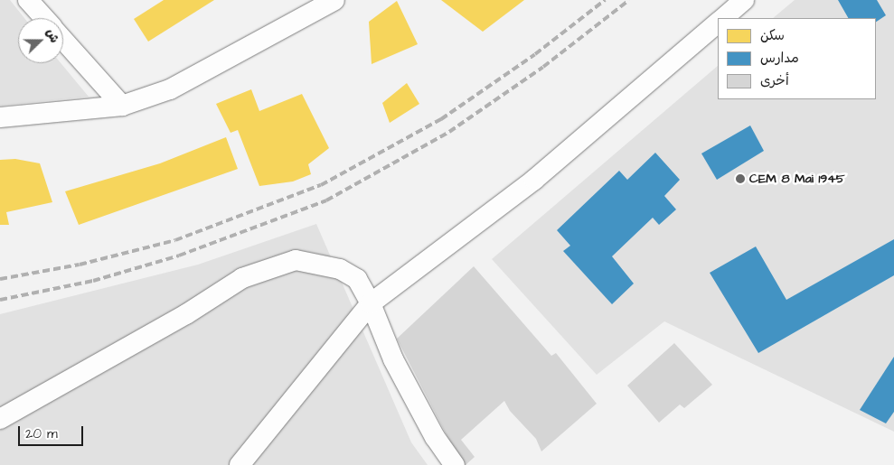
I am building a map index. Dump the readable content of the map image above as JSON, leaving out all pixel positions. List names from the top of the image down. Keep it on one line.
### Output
{"places":["CEM 8 Mai 1945"],"legend":["سكن","مدارس","أخرى"],"scale_bar":"20 m","north":"right"}
